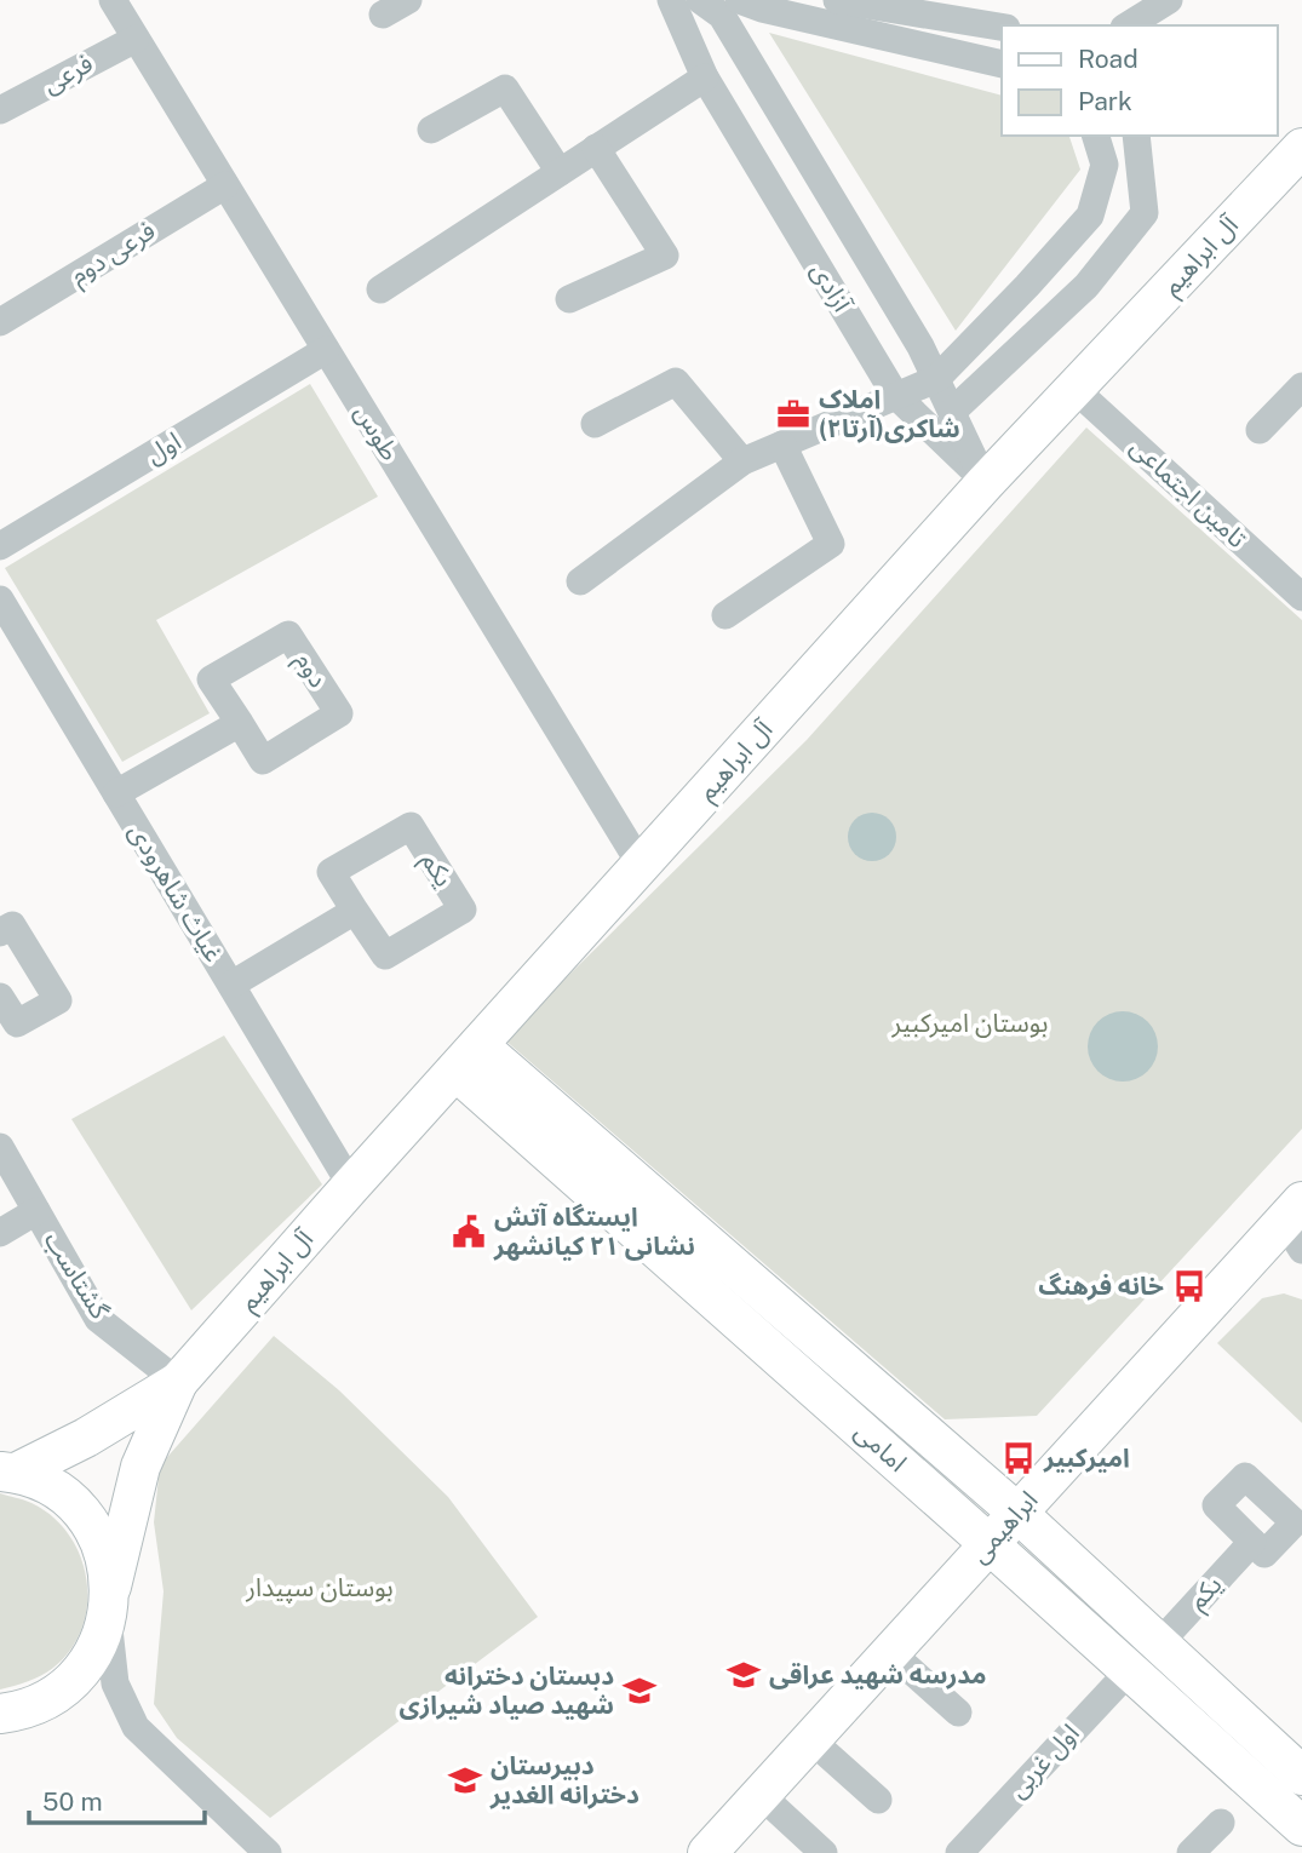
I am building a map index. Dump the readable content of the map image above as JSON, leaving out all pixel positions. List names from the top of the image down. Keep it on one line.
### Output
{"streets":{"main road":["آل ابراهیم","امامی","ابراهیمی"],"street":["فرعی","فرعی دوم","آزادی","طوس","اول","تامین اجتماعی","دوم","یکم","غیاث شاهرودی","گشتاسب","اول غربی"]},"crossings":[["فرعی","طوس"],["فرعی دوم","طوس"],["آل ابراهیم","آزادی"],["آل ابراهیم","طوس"],["آل ابراهیم","تامین اجتماعی"],["آل ابراهیم","غیاث شاهرودی"],["آل ابراهیم","گشتاسب"],["آل ابراهیم","امامی"],["طوس","اول"],["یکم","امامی"],["امامی","ابراهیمی"],["امامی","اول غربی"]],"parks":["بوستان امیرکبیر","بوستان سپیدار"],"places":{"office":["املاک شاکری(آرتا۲)"],"public building":["ایستگاه آتش نشانی ۲۱ کیانشهر"],"bus stop":["خانه فرهنگ","امیرکبیر"],"school or university":["مدرسه شهید عراقی","دبستان دخترانه شهید صیاد شیرازی","دبیرستان دخترانه الغدیر"]},"legend":["Road","Park"],"scale_bar":"50 m"}
